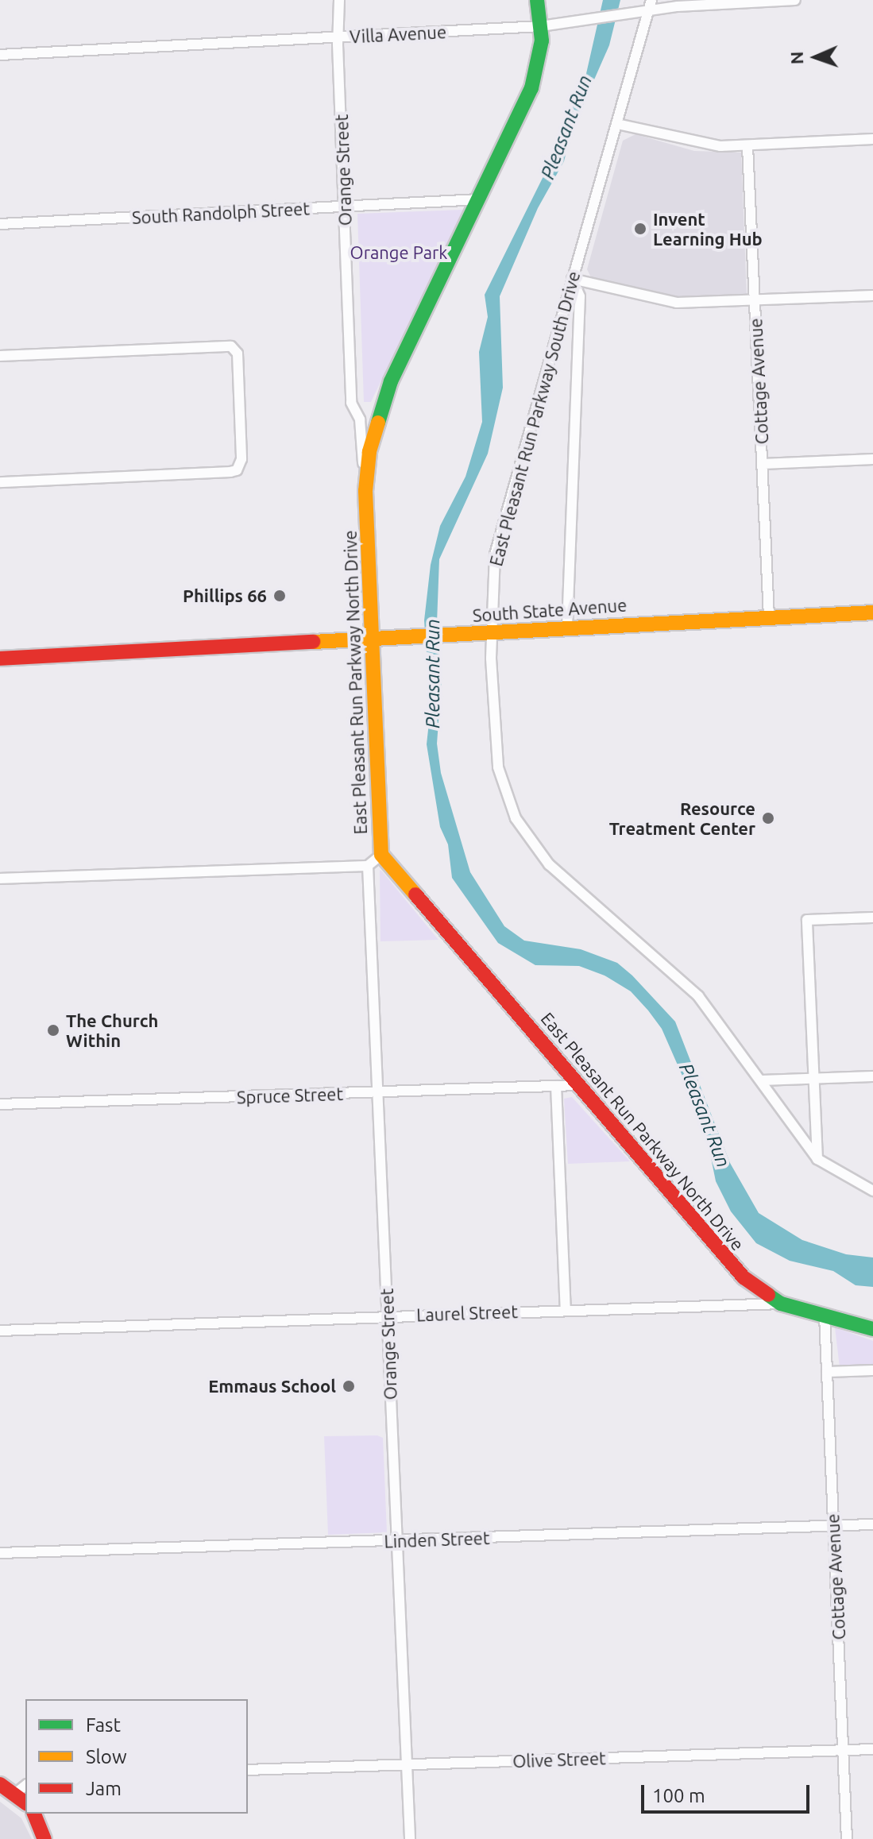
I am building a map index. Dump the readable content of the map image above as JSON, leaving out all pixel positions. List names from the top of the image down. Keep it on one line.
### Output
{"streets":{"street":["Villa Avenue","Orange Street","South Randolph Street","Cottage Avenue","East Pleasant Run Parkway South Drive","South State Avenue","East Pleasant Run Parkway North Drive","Spruce Street","Laurel Street","Linden Street","Olive Street"]},"crossings":[["Villa Avenue","Orange Street"],["Villa Avenue","East Pleasant Run Parkway South Drive"],["Villa Avenue","East Pleasant Run Parkway North Drive"],["Orange Street","South Randolph Street"],["Orange Street","East Pleasant Run Parkway North Drive"],["Orange Street","Spruce Street"],["Orange Street","Laurel Street"],["Orange Street","Linden Street"],["Orange Street","Olive Street"],["South Randolph Street","East Pleasant Run Parkway North Drive"],["Cottage Avenue","South State Avenue"],["Cottage Avenue","East Pleasant Run Parkway North Drive"],["Cottage Avenue","Linden Street"],["Cottage Avenue","Olive Street"],["East Pleasant Run Parkway South Drive","South State Avenue"],["South State Avenue","East Pleasant Run Parkway North Drive"],["East Pleasant Run Parkway North Drive","Spruce Street"],["East Pleasant Run Parkway North Drive","Laurel Street"]],"water":["Pleasant Run"],"parks":["Orange Park"],"places":["Invent Learning Hub","Phillips 66","Resource Treatment Center","The Church Within","Emmaus School"],"legend":["Fast","Slow","Jam"],"scale_bar":"100 m","north":"left"}
